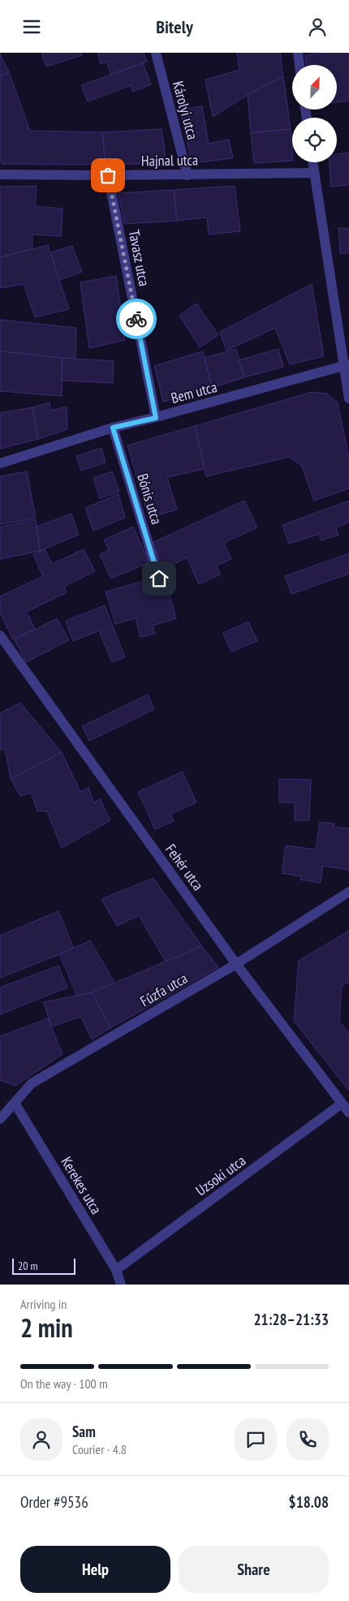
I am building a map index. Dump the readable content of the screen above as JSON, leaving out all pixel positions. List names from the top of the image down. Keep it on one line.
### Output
{"streets":{"street":["Károlyi utca","Hajnal utca","Tavasz utca","Bem utca","Bónis utca","Fehér utca","Fűzfa utca","Uzsoki utca","Kerekes utca"]},"crossings":[["Károlyi utca","Hajnal utca"],["Hajnal utca","Tavasz utca"],["Tavasz utca","Bem utca"],["Bem utca","Bónis utca"],["Fehér utca","Fűzfa utca"],["Fehér utca","Uzsoki utca"],["Fűzfa utca","Kerekes utca"],["Uzsoki utca","Kerekes utca"]],"scale_bar":"20 m","north":"top right","page":{"header":"Bitely","scale":"20 m","heading":["2 min","Arriving in","21:28–21:33"],"panel":["Sam","Courier · 4.8","Order #9536","$18.08"],"bar":"On the way · 100 m","buttons":["Help","Share"]}}
